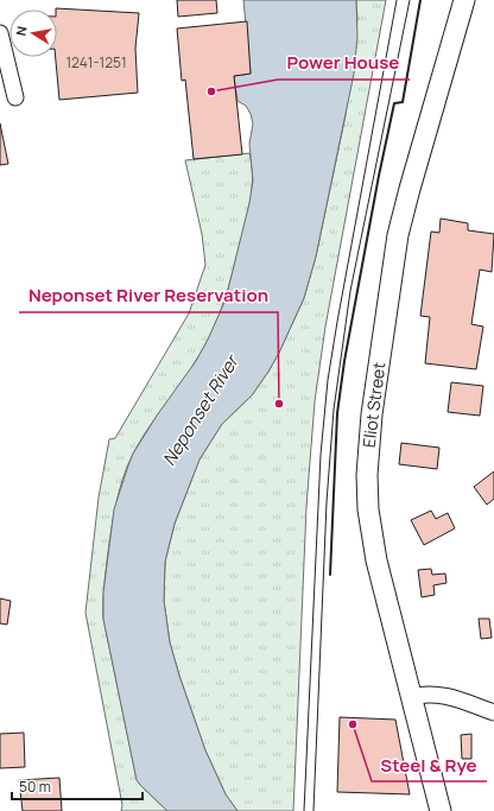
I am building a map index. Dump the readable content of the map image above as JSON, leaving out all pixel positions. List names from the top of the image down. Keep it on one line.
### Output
{"streets":{"street":["Eliot Street"]},"water":["Neponset River"],"places":["Power House","Neponset River Reservation","Steel & Rye"],"house_numbers":["1241-1251"],"scale_bar":"50 m","north":"left"}
